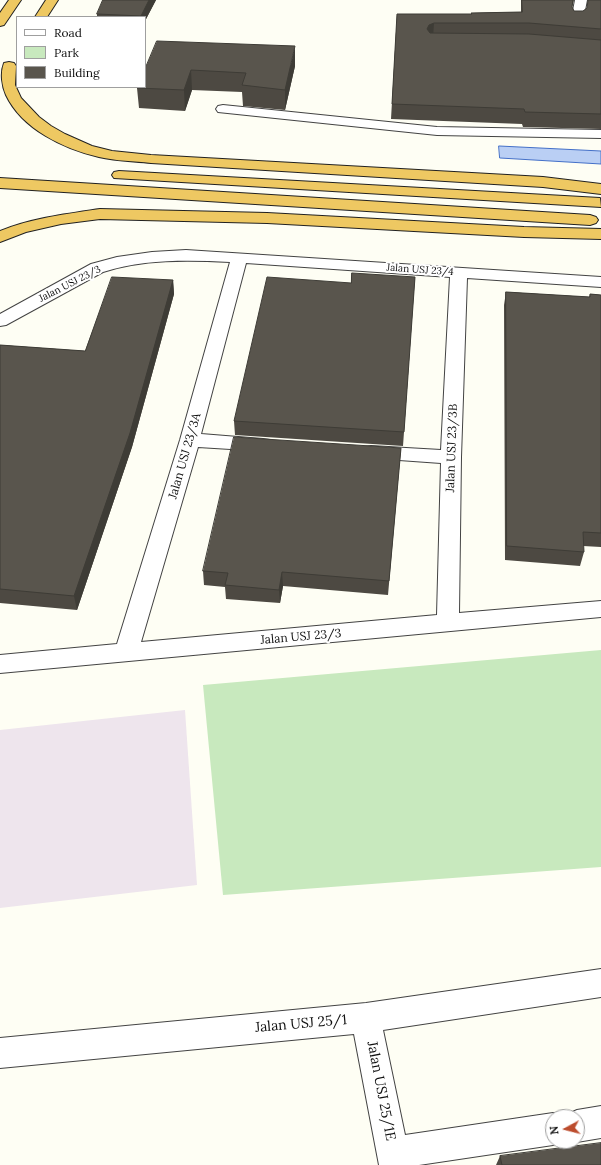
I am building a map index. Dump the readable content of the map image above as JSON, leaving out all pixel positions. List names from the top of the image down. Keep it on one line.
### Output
{"streets":{"street":["Jalan USJ 23/4","Jalan USJ 23/3","Jalan USJ 23/3B","Jalan USJ 23/3A","Jalan USJ 25/1","Jalan USJ 25/1E"]},"crossings":[["Jalan USJ 23/4","Jalan USJ 23/3"],["Jalan USJ 23/4","Jalan USJ 23/3B"],["Jalan USJ 23/4","Jalan USJ 23/3A"],["Jalan USJ 23/3","Jalan USJ 23/3B"],["Jalan USJ 23/3","Jalan USJ 23/3A"],["Jalan USJ 25/1","Jalan USJ 25/1E"]],"legend":["Road","Park","Building"],"north":"left"}
